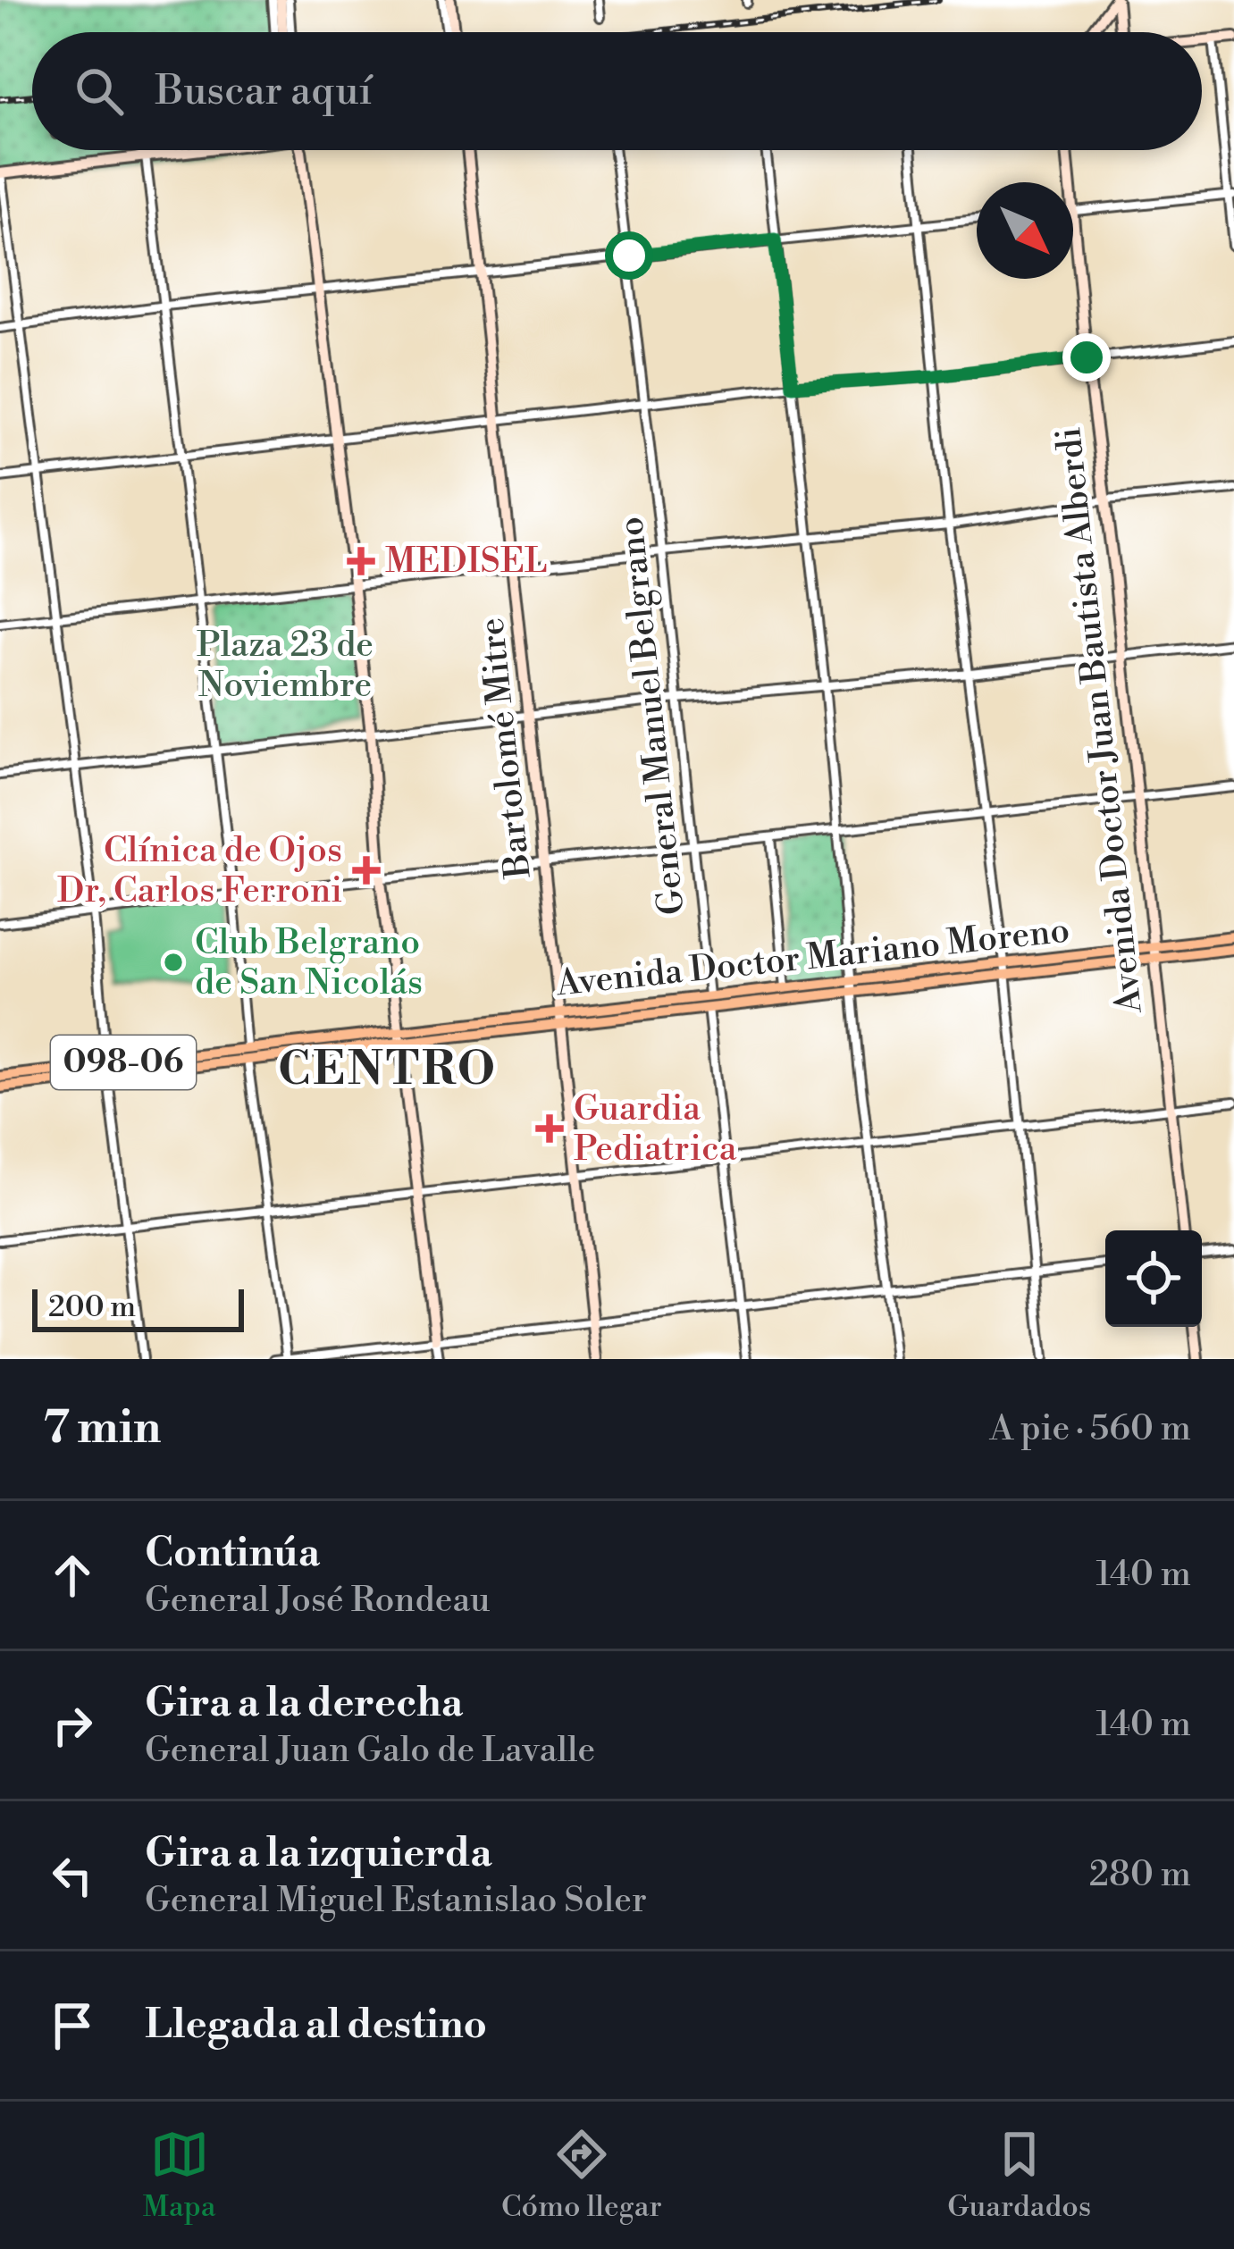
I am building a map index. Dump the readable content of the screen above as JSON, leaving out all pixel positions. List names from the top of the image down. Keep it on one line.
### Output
{"streets":{"main road":["Avenida Doctor Mariano Moreno","098-06"],"street":["General Manuel Belgrano","Avenida Doctor Juan Bautista Alberdi","Bartolomé Mitre"]},"crossings":[["General Manuel Belgrano","Avenida Doctor Mariano Moreno"],["Avenida Doctor Juan Bautista Alberdi","Avenida Doctor Mariano Moreno"],["Bartolomé Mitre","Avenida Doctor Mariano Moreno"],["Avenida Doctor Mariano Moreno","098-06"]],"districts":["CENTRO"],"parks":["Plaza 23 de Noviembre"],"places":{"health":["MEDISEL","Clínica de Ojos Dr, Carlos Ferroni","Guardia Pediatrica"],"other":["Club Belgrano de San Nicolás"]},"scale_bar":"200 m","north":"bottom right","page":{"search":"Buscar aquí","scale":"200 m","heading":["7 min","A pie · 560 m"],"list":[["Continúa","General José Rondeau","140 m"],["Gira a la derecha","General Juan Galo de Lavalle","140 m"],["Gira a la izquierda","General Miguel Estanislao Soler","280 m"],"Llegada al destino"],"nav":["Mapa","Cómo llegar","Guardados"]}}
